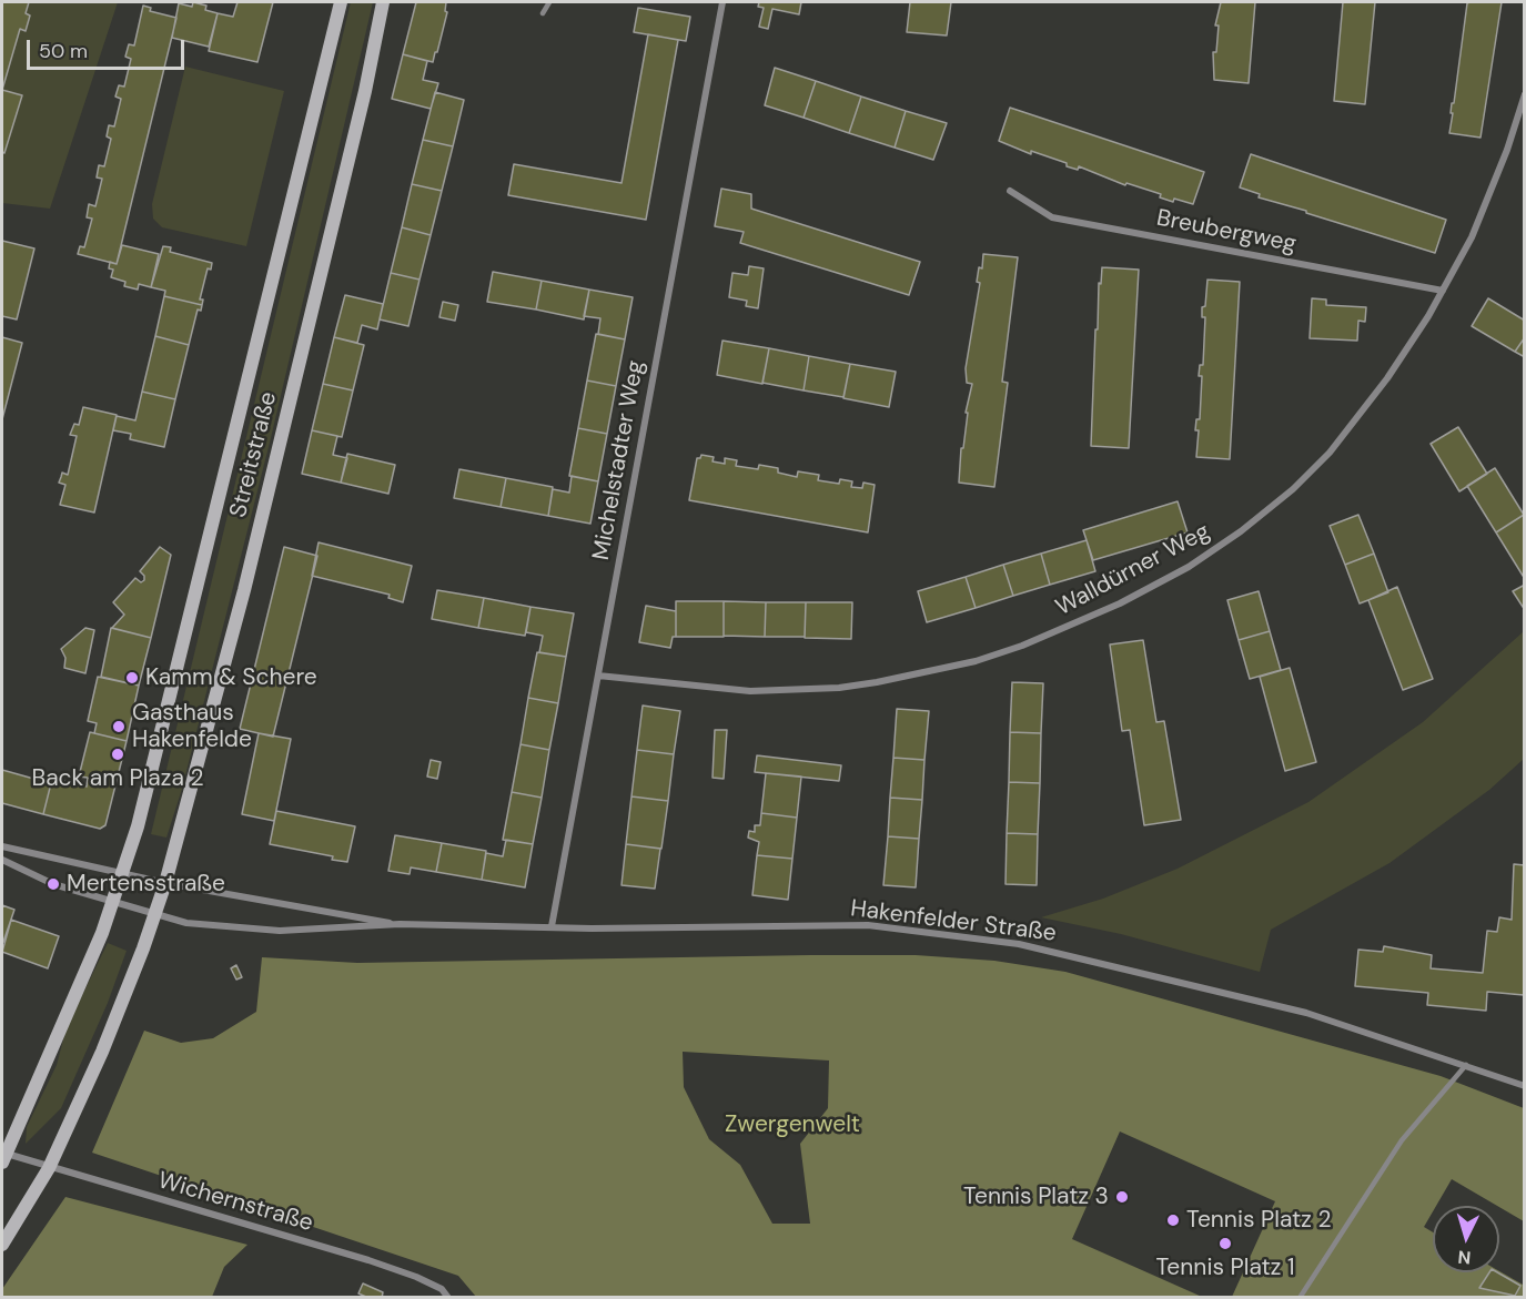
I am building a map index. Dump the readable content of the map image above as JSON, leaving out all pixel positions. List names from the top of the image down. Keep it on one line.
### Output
{"streets":{"main road":["Streitstraße"],"street":["Breubergweg","Michelstadter Weg","Walldürner Weg","Hakenfelder Straße","Wichernstraße"]},"crossings":[["Breubergweg","Walldürner Weg"],["Streitstraße","Hakenfelder Straße"],["Streitstraße","Wichernstraße"],["Michelstadter Weg","Walldürner Weg"],["Michelstadter Weg","Hakenfelder Straße"]],"parks":["Zwergenwelt"],"places":["Kamm & Schere","Gasthaus Hakenfelde","Back am Plaza 2","Mertensstraße","Tennis Platz 3","Tennis Platz 2","Tennis Platz 1"],"scale_bar":"50 m","north":"bottom"}
